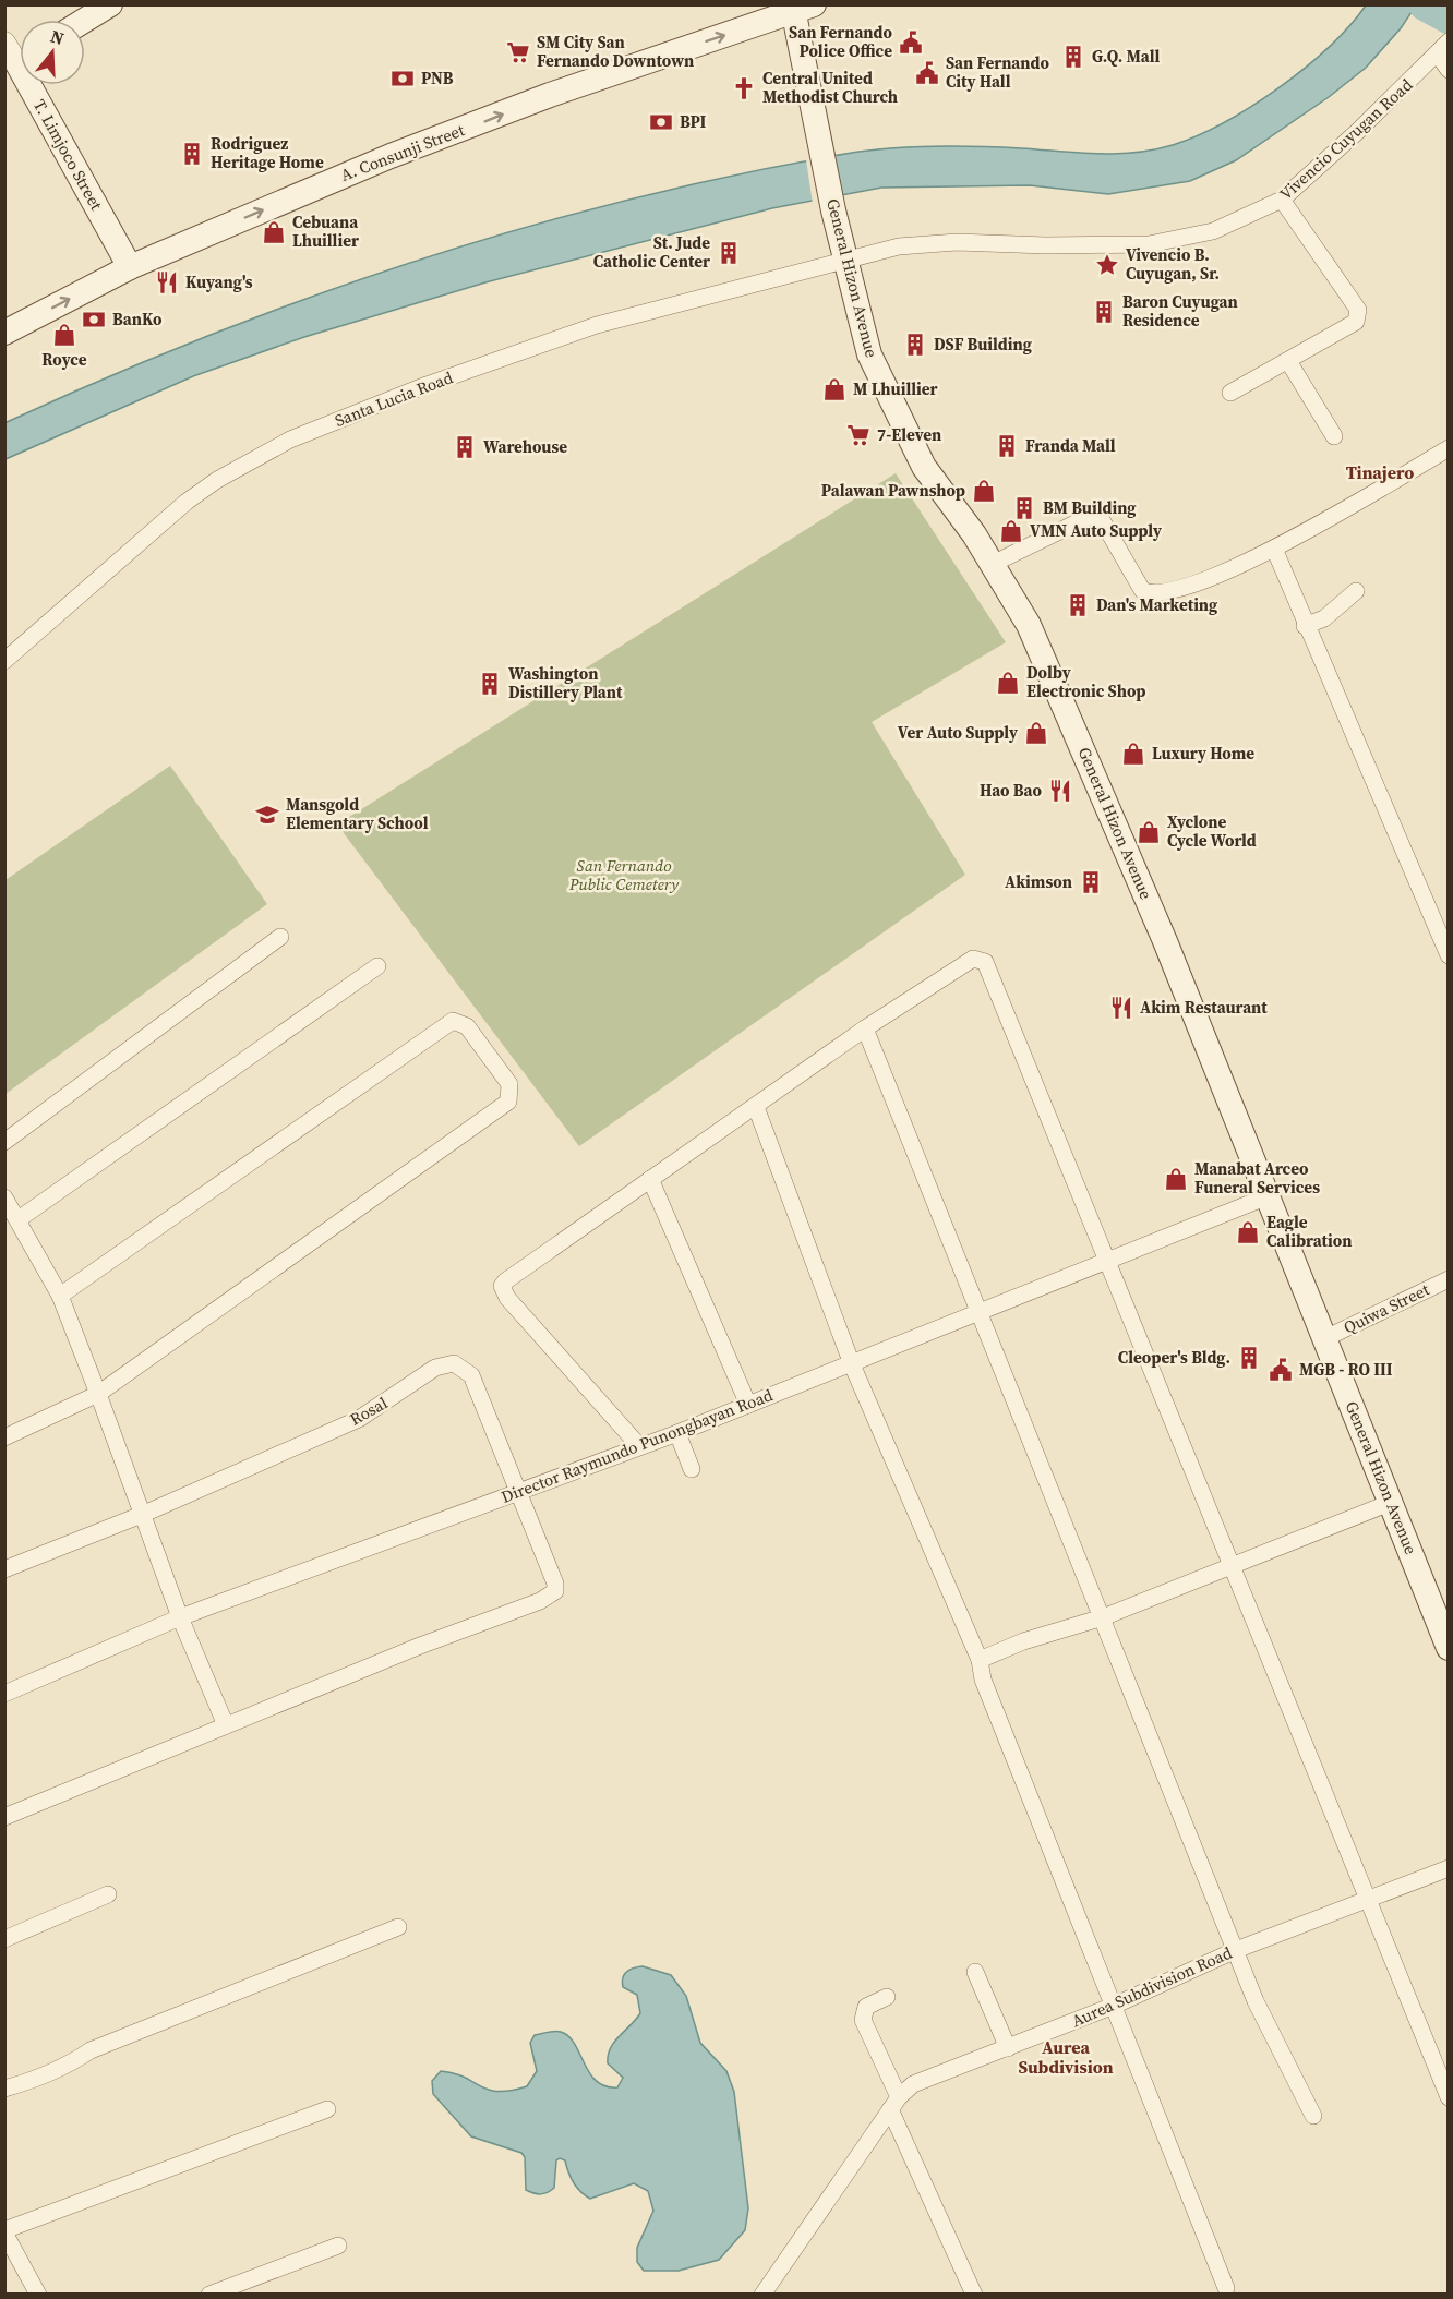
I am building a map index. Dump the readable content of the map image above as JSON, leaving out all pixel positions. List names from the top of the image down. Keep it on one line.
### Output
{"streets":{"main road":["A. Consunji Street","T. Limjoco Street","General Hizon Avenue"],"street":["Vivencio Cuyugan Road","Santa Lucia Road","Quiwa Street","Rosal","Director Raymundo Punongbayan Road","Aurea Subdivision Road"]},"crossings":[["Vivencio Cuyugan Road","General Hizon Avenue"],["Vivencio Cuyugan Road","Santa Lucia Road"],["A. Consunji Street","T. Limjoco Street"],["A. Consunji Street","General Hizon Avenue"],["General Hizon Avenue","Santa Lucia Road"],["General Hizon Avenue","Quiwa Street"],["General Hizon Avenue","Director Raymundo Punongbayan Road"],["Rosal","Director Raymundo Punongbayan Road"]],"one_way":["A. Consunji Street"],"districts":["Tinajero","Aurea Subdivision"],"parks":["San Fernando Public Cemetery"],"places":{"public building":["San Fernando Police Office","San Fernando City Hall","MGB - RO III"],"supermarket":["SM City San Fernando Downtown","7-Eleven"],"building":["G.Q. Mall","Rodriguez Heritage Home","St. Jude Catholic Center","Baron Cuyugan Residence","DSF Building","Franda Mall","Warehouse","BM Building","Dan's Marketing","Washington Distillery Plant","Akimson","Cleoper's Bldg."],"bank":["PNB","BPI","BanKo"],"church":["Central United Methodist Church"],"shop":["Cebuana Lhuillier","Royce","M Lhuillier","Palawan Pawnshop","VMN Auto Supply","Dolby Electronic Shop","Ver Auto Supply","Luxury Home","Xyclone Cycle World","Manabat Arceo Funeral Services","Eagle Calibration"],"place":["Vivencio B. Cuyugan, Sr."],"restaurant":["Kuyang's","Hao Bao","Akim Restaurant"],"school or university":["Mansgold Elementary School"]},"north":"top"}
